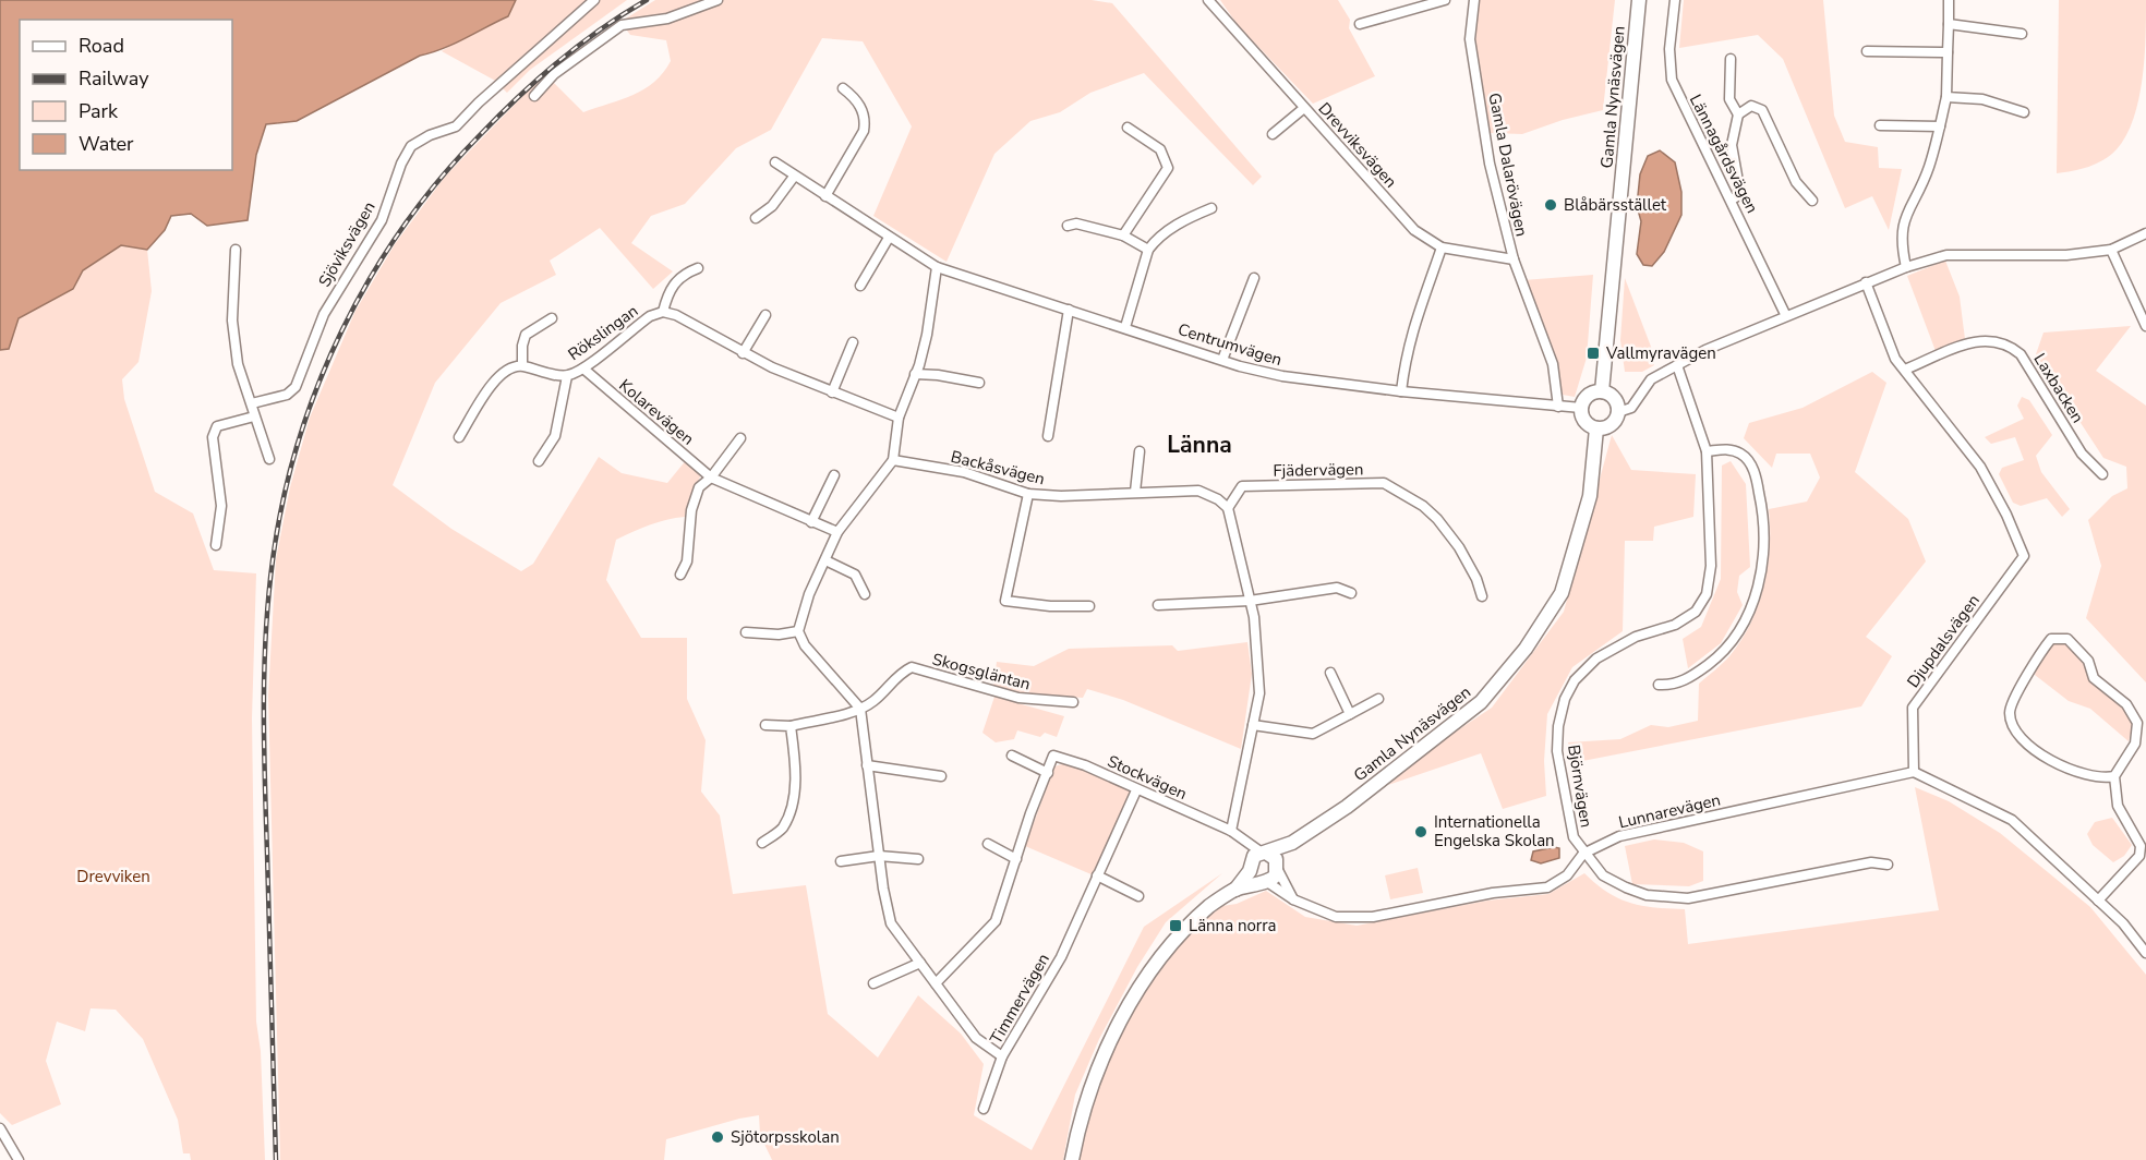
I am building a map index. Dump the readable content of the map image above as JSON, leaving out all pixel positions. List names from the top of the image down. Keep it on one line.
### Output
{"streets":{"street":["Gamla Nynäsvägen","Drevviksvägen","Lännagårdsvägen","Gamla Dalarövägen","Sjöviksvägen","Rökslingan","Centrumvägen","Laxbacken","Kolarevägen","Backåsvägen","Fjädervägen","Djupdalsvägen","Skogsgläntan","Stockvägen","Björnvägen","Lunnarevägen","Timmervägen"]},"crossings":[["Gamla Nynäsvägen","Centrumvägen"],["Gamla Nynäsvägen","Stockvägen"],["Gamla Nynäsvägen","Lunnarevägen"],["Drevviksvägen","Gamla Dalarövägen"],["Gamla Dalarövägen","Centrumvägen"],["Rökslingan","Kolarevägen"],["Laxbacken","Djupdalsvägen"],["Backåsvägen","Fjädervägen"],["Djupdalsvägen","Lunnarevägen"],["Skogsgläntan","Timmervägen"],["Stockvägen","Timmervägen"],["Björnvägen","Lunnarevägen"]],"districts":["Länna"],"parks":["Drevviken"],"places":{"other":["Blåbärsstället","Internationella Engelska Skolan","Sjötorpsskolan"],"transit":["Vallmyravägen","Länna norra"]},"legend":["Road","Railway","Park","Water"]}
